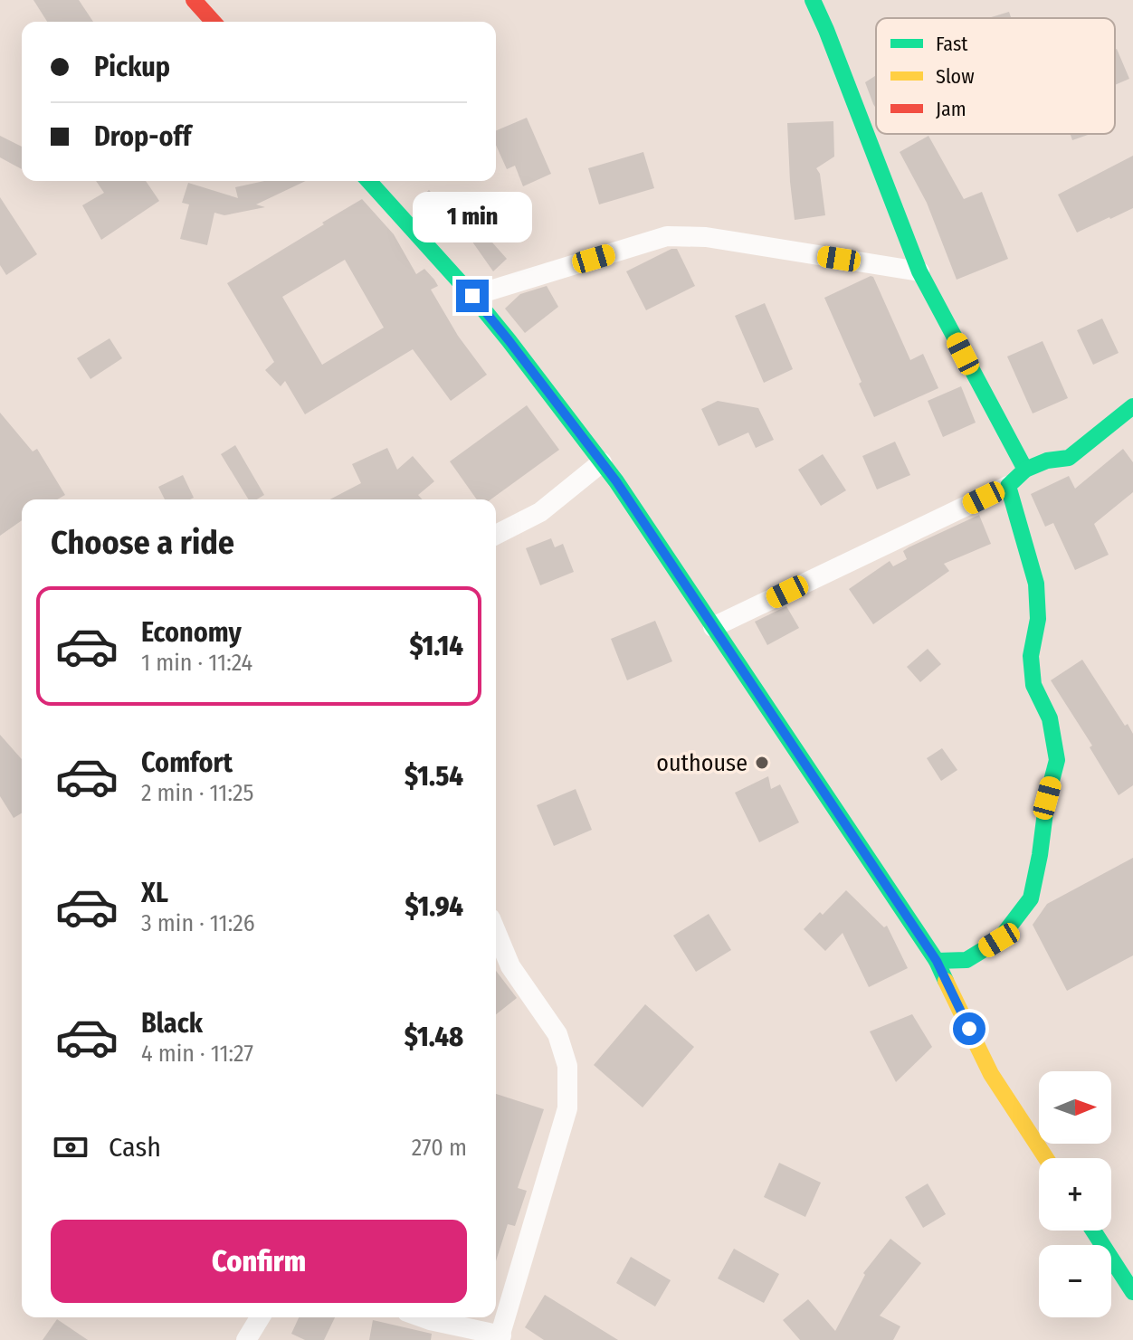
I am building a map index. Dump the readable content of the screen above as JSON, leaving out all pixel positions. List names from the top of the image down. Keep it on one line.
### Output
{"places":["outhouse"],"legend":["Fast","Slow","Jam"],"north":"right","page":{"banner":["Pickup","Drop-off"],"bubble":"1 min","heading":"Choose a ride","list":[{"name":"Economy","note":"1 min · 11:24","value":"$1.14"},{"name":"Comfort","note":"2 min · 11:25","value":"$1.54"},{"name":"XL","note":"3 min · 11:26","value":"$1.94"},{"name":"Black","note":"4 min · 11:27","value":"$1.48"}],"map_buttons":["+","−"],"pay":["Cash","270 m"],"buttons":"Confirm"}}
